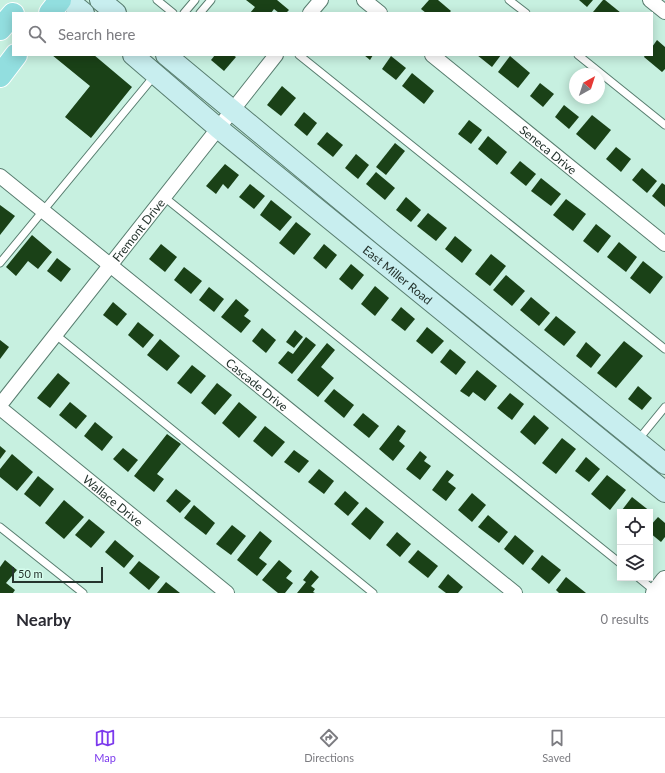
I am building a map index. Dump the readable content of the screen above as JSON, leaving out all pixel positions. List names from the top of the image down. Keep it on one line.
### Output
{"streets":{"main road":["East Miller Road"],"street":["Seneca Drive","Fremont Drive","Cascade Drive","Wallace Drive"]},"crossings":[["Fremont Drive","East Miller Road"],["Fremont Drive","Cascade Drive"]],"scale_bar":"50 m","north":"top right","page":{"search":"Search here","scale":"50 m","heading":["Nearby","0 results"],"nav":["Map","Directions","Saved"]}}
